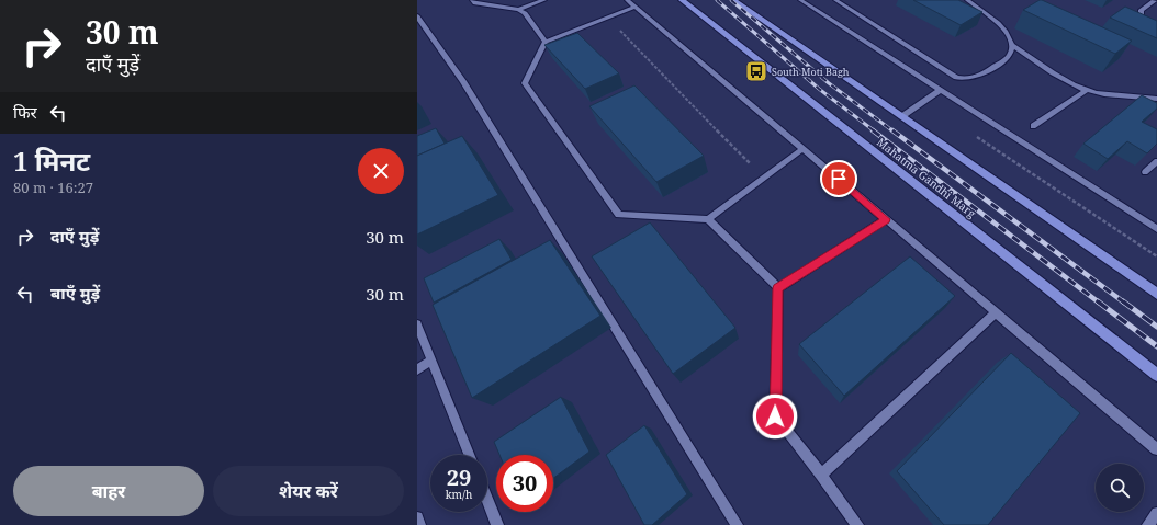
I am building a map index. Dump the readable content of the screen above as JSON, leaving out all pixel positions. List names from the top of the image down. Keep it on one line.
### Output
{"streets":{"main road":["Mahatma Gandhi Marg"]},"places":{"bus stop":["South Moti Bagh"]},"page":{"turn":["30 m","दाएँ मुड़ें"],"then":"फिर","heading":["1 मिनट","80 m · 16:27"],"list":[{"name":"दाएँ मुड़ें","value":"30 m"},{"name":"बाएँ मुड़ें","value":"30 m"}],"speed":"29 km/h","limit":"30","buttons":["बाहर","शेयर करें"]}}
